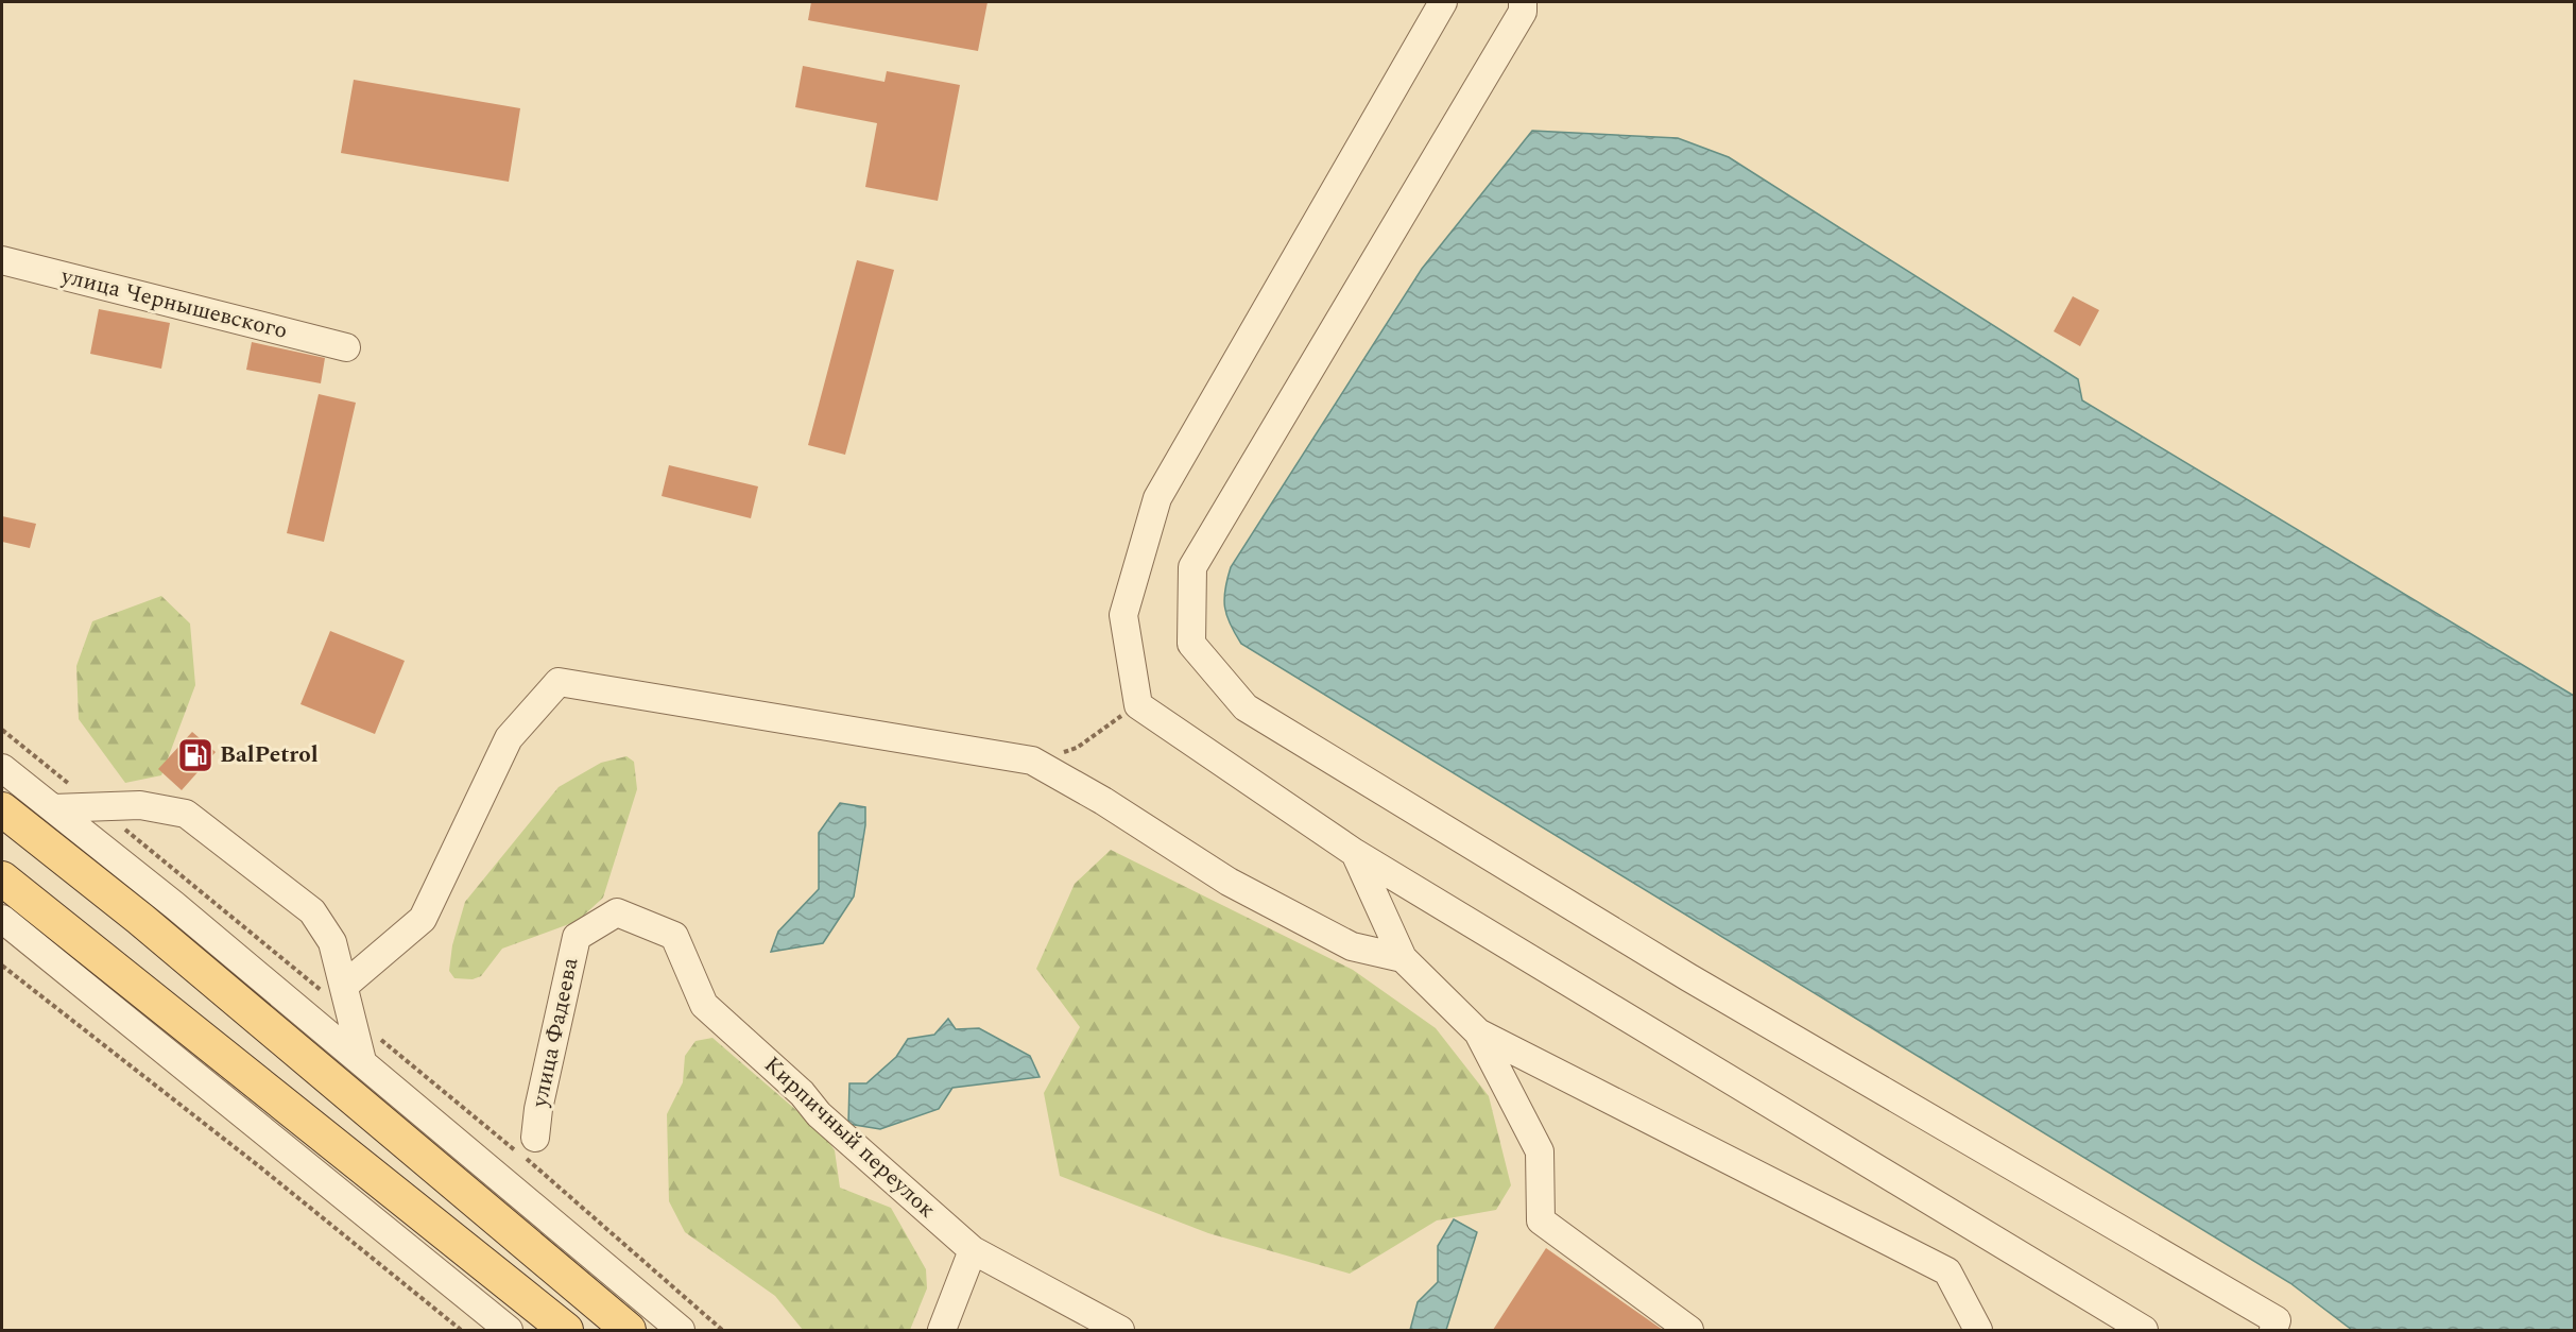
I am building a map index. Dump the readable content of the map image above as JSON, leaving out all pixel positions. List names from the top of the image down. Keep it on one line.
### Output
{"streets":{"street":["улица Чернышевского","улица Фадеева","Кирпичный переулок"]},"crossings":[["улица Фадеева","Кирпичный переулок"]],"places":{"fuel station":["BalPetrol"]}}
